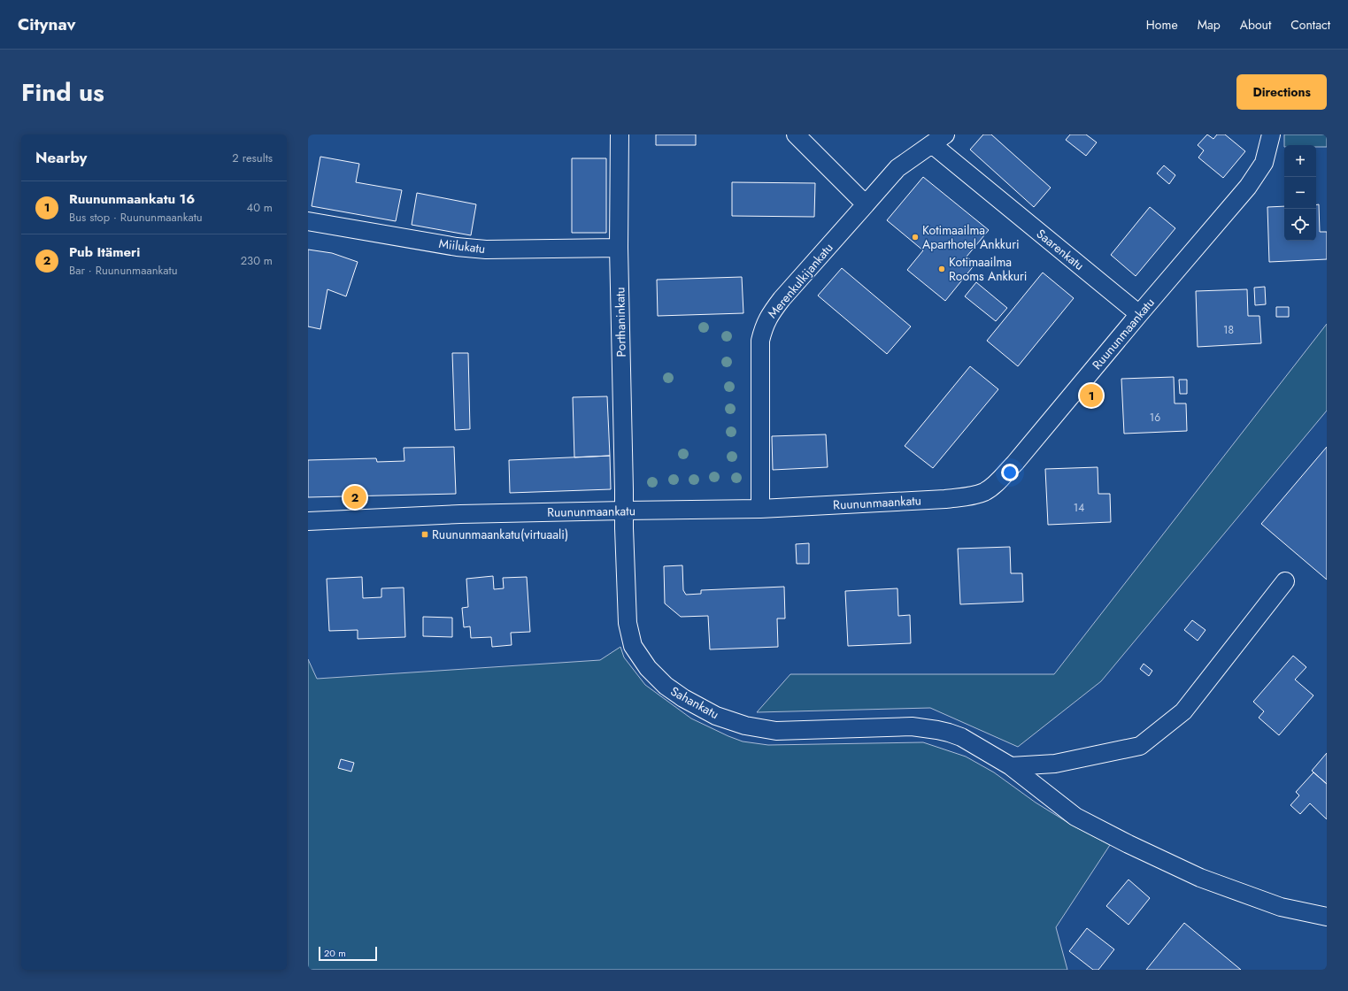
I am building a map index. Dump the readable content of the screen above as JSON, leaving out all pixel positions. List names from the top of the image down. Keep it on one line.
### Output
{"streets":{"street":["Miilukatu","Saarenkatu","Merenkulkijankatu","Porthaninkatu","Ruununmaankatu","Sahankatu"]},"crossings":[["Miilukatu","Porthaninkatu"],["Saarenkatu","Merenkulkijankatu"],["Saarenkatu","Ruununmaankatu"],["Merenkulkijankatu","Ruununmaankatu"],["Porthaninkatu","Ruununmaankatu"],["Porthaninkatu","Sahankatu"],["Ruununmaankatu","Sahankatu"]],"places":{"other":["Kotimaailma Aparthotel Ankkuri","Kotimaailma Rooms Ankkuri"],"transit":["Ruununmaankatu(virtuaali)"]},"house_numbers":["18","16","14"],"scale_bar":"20 m","page":{"header":"Citynav","nav":["Home","Map","About","Contact"],"title":"Find us","buttons":"Directions","heading":["Nearby","2 results"],"map_buttons":["+","−"],"list":[{"mark":"1","name":"Ruununmaankatu 16","note":"Bus stop · Ruununmaankatu","value":"40 m"},{"mark":"2","name":"Pub Itämeri","note":"Bar · Ruununmaankatu","value":"230 m"}],"pins":["1","2"],"scale":"20 m"}}
